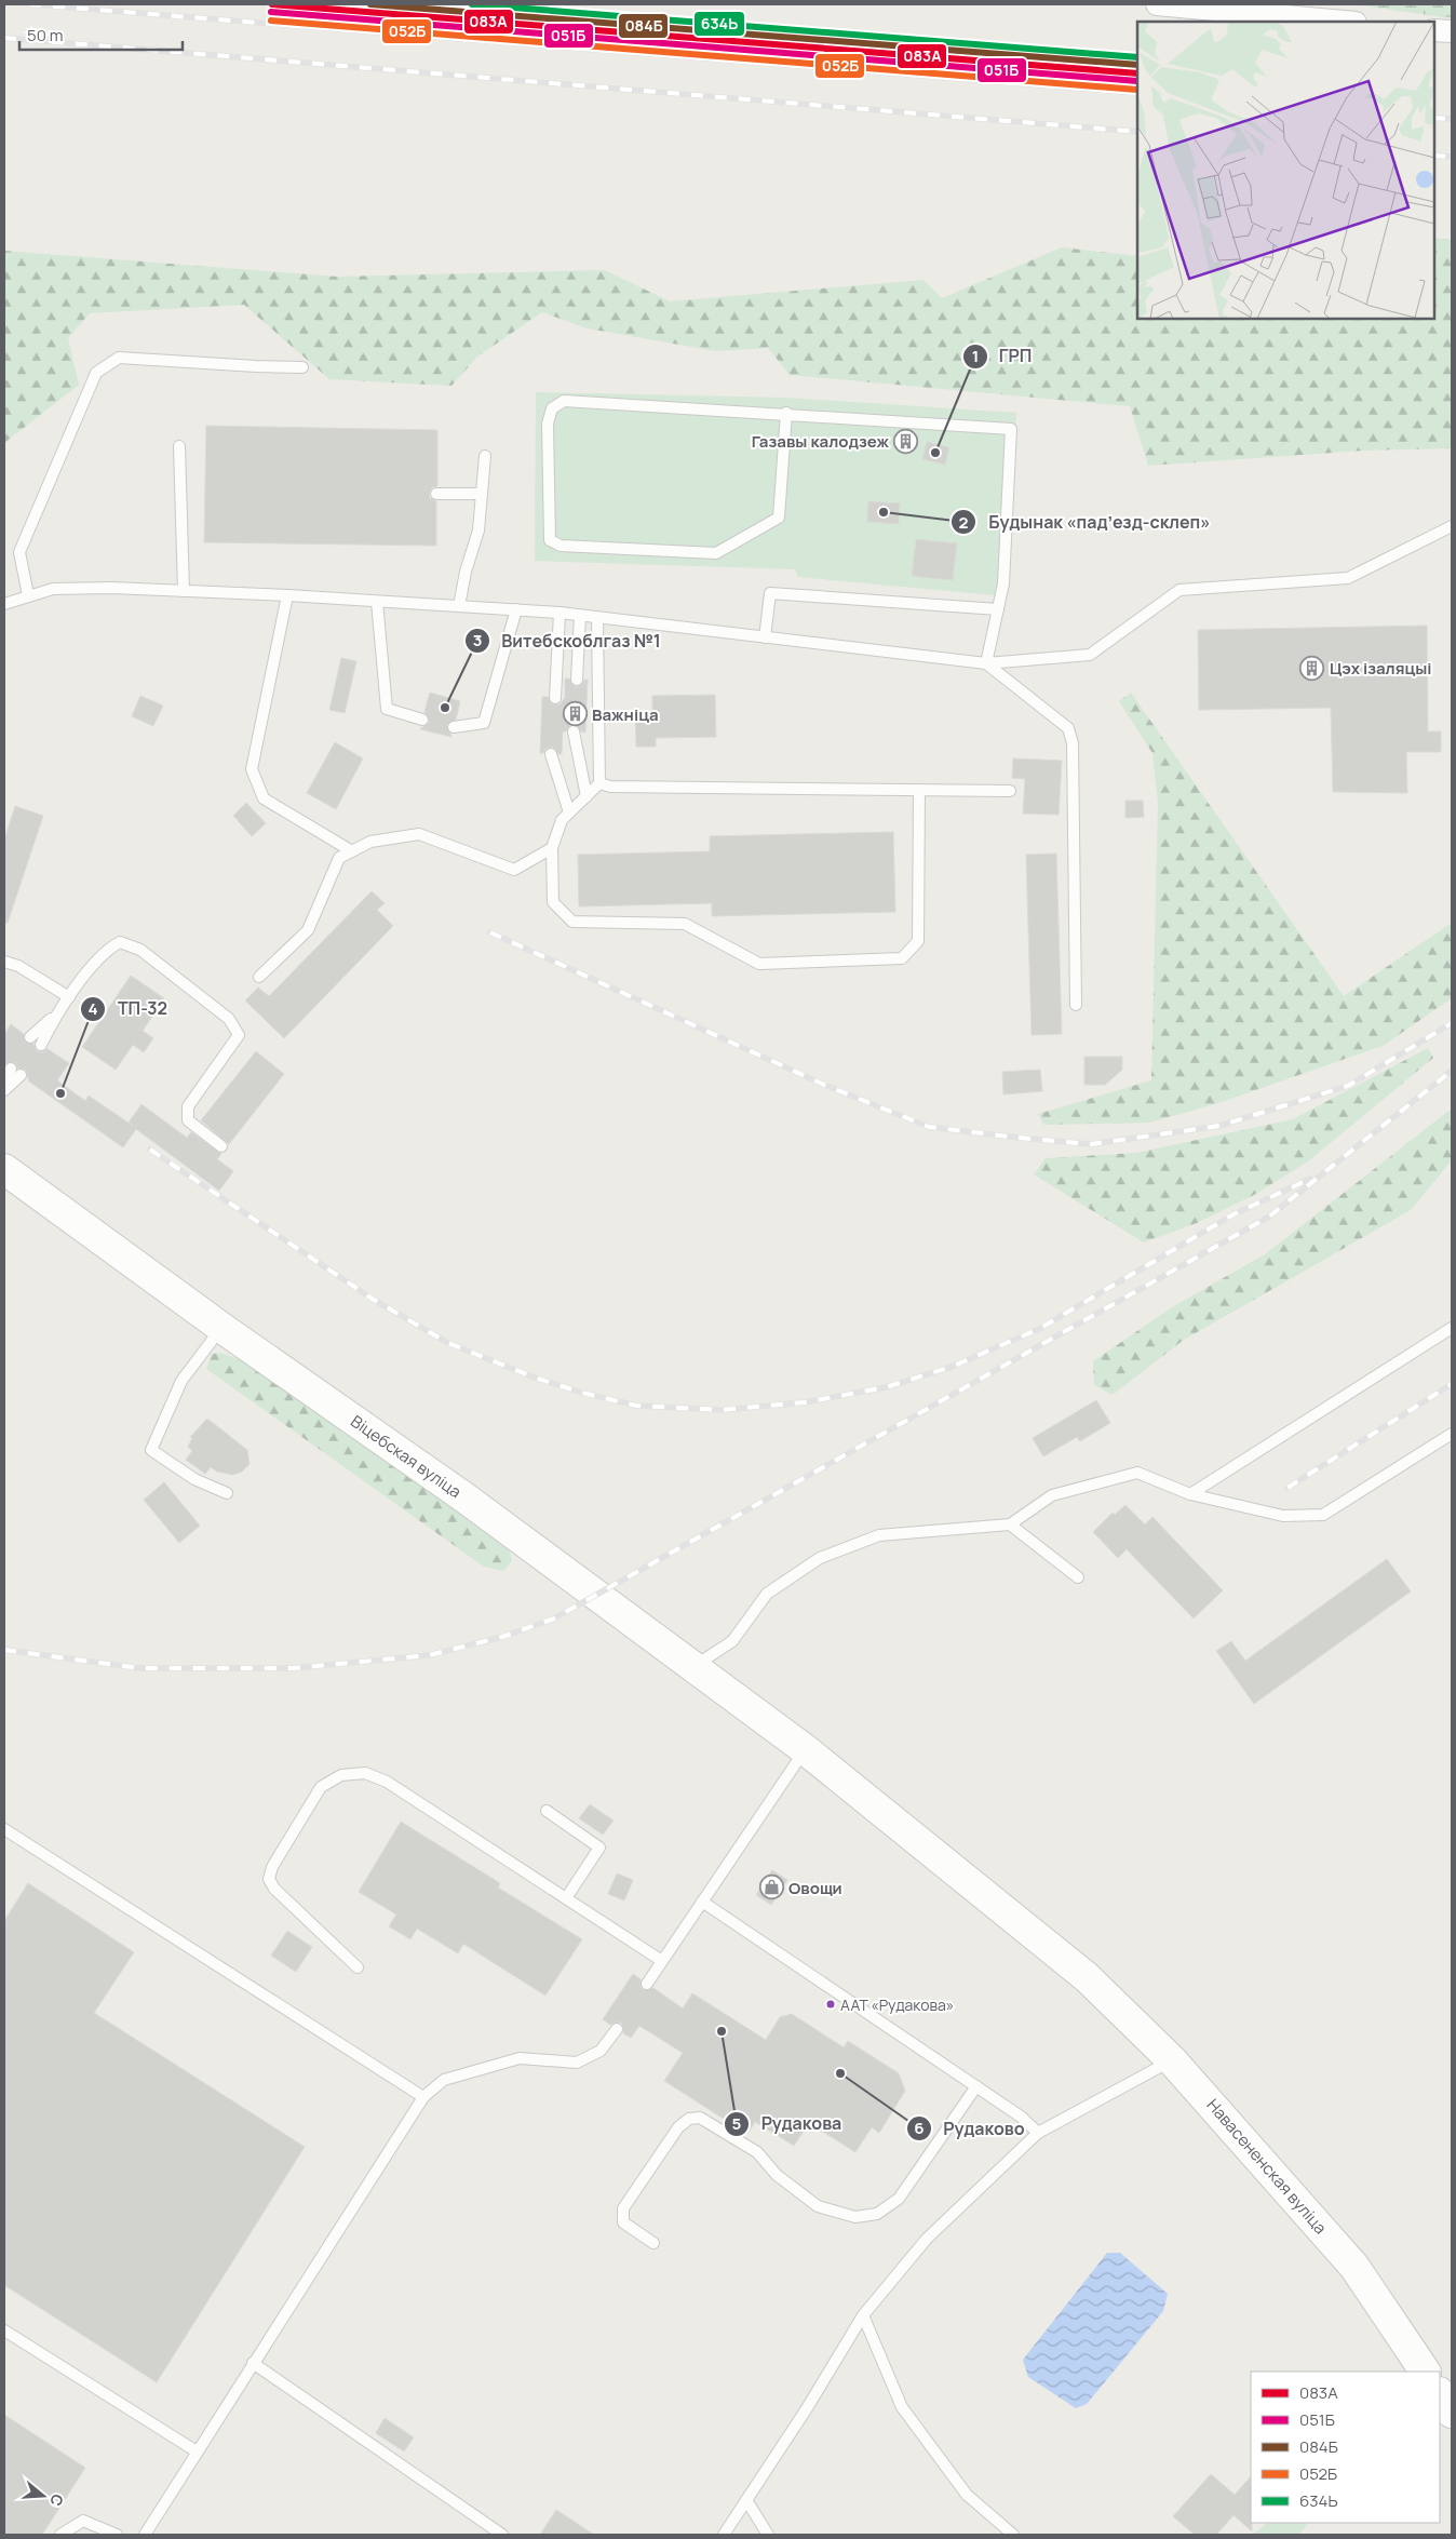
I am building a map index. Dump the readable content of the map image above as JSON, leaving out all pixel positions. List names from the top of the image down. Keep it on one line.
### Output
{"streets":{"main road":["Віцебская вуліца","Навасененская вуліца"]},"crossings":[["Віцебская вуліца","Навасененская вуліца"]],"places":{"building":["Газавы калодзеж","Цэх ізаляцыі","Важніца"],"other":["ГРП","Будынак «падʼезд-склеп»","Витебскоблгаз №1","ТП-32","ААТ «Рудакова»","Рудакова","Рудаково"],"shop":["Овощи"]},"lines":["transit line 083А","transit line 084Б","transit line 634Ь","transit line 051Б","transit line 052Б"],"legend":["083А","051Б","084Б","052Б","634Ь"],"scale_bar":"50 m","north":"right"}
